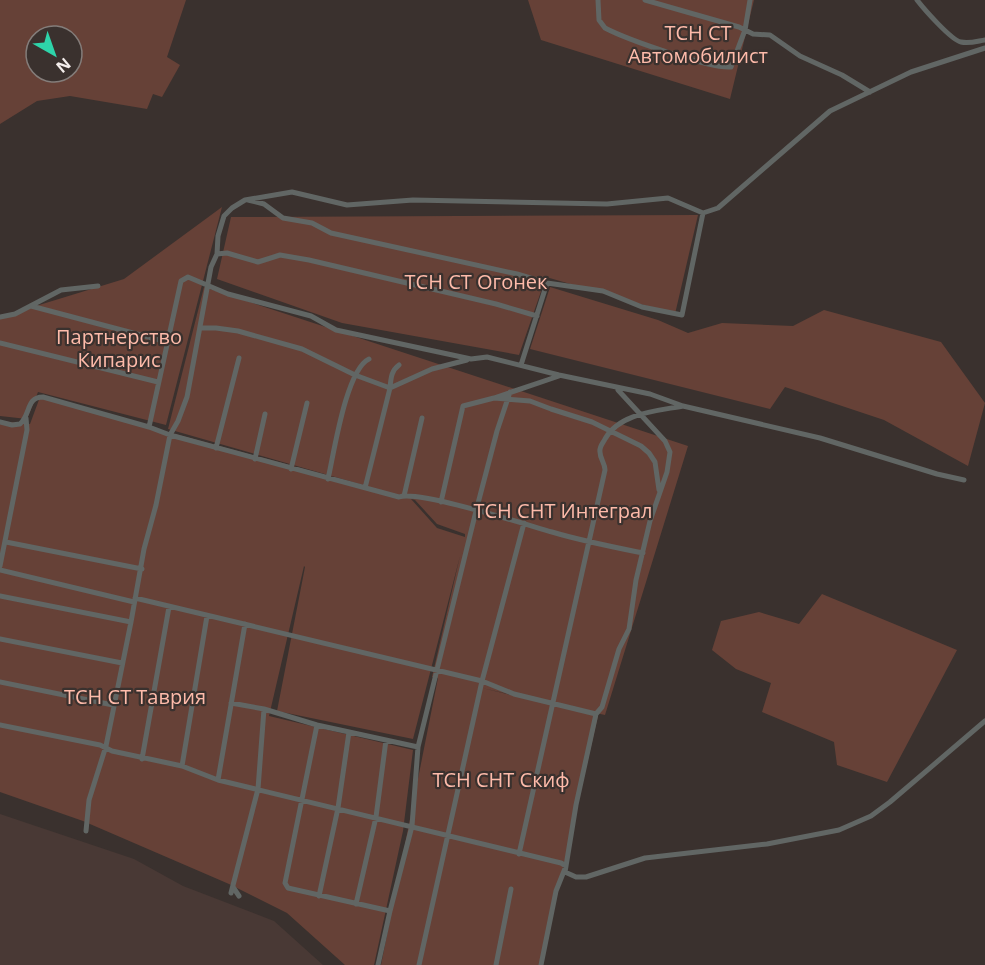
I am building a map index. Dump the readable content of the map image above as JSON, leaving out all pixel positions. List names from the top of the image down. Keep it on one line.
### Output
{"parks":["ТСН СТ Автомобилист","ТСН СТ Огонек","Партнерство Кипарис","ТСН СНТ Интеграл","ТСН СТ Таврия","ТСН СНТ Скиф"],"north":"bottom right"}
